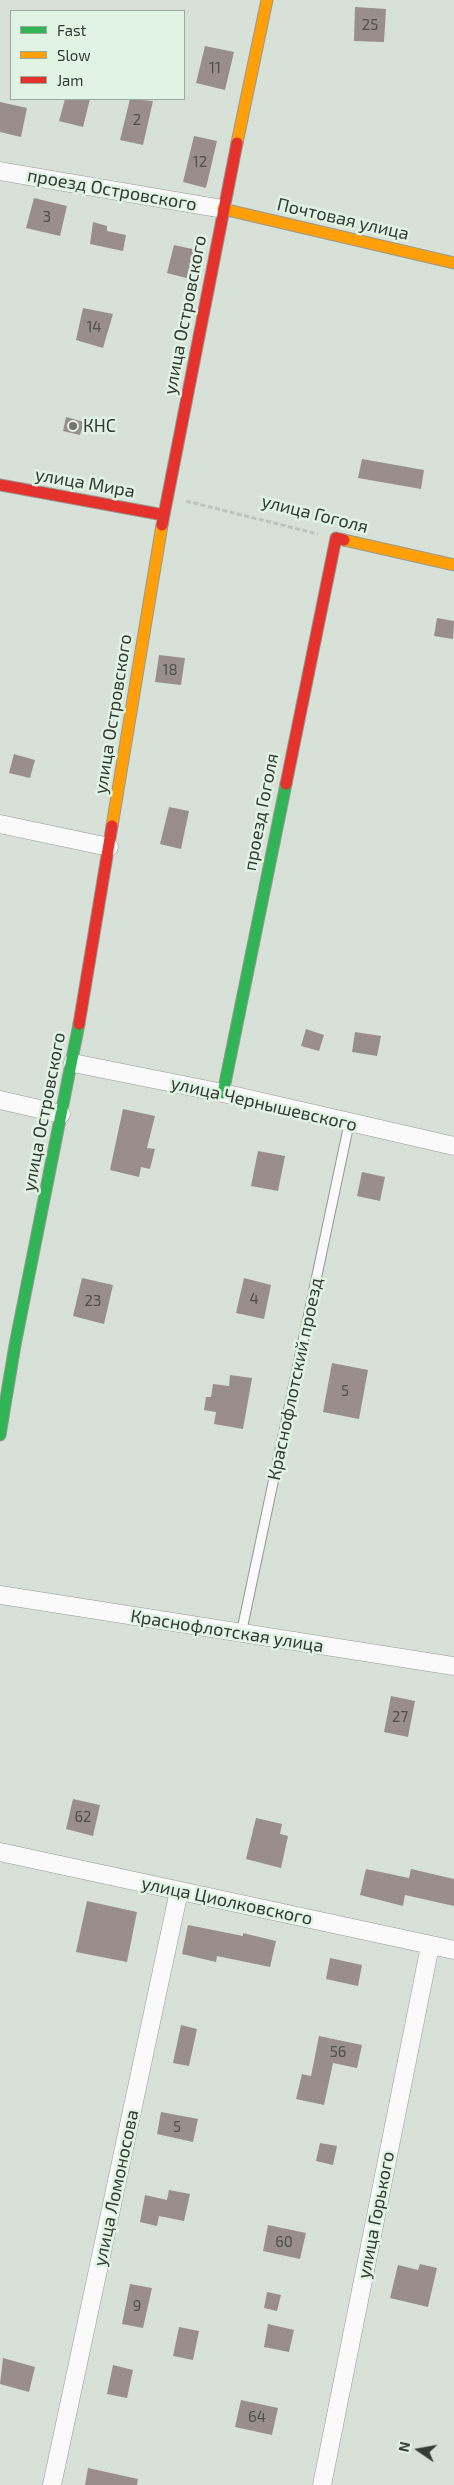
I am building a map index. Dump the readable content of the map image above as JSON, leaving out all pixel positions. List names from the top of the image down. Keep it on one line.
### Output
{"streets":{"street":["проезд Островского","Почтовая улица","улица Островского","улица Мира","улица Гоголя","проезд Гоголя","улица Чернышевского","Краснофлотская улица","улица Циолковского","улица Ломоносова","улица Горького"],"lane":["Краснофлотский проезд"]},"crossings":[["проезд Островского","Почтовая улица"],["проезд Островского","улица Островского"],["Почтовая улица","улица Островского"],["улица Островского","улица Мира"],["улица Островского","улица Гоголя"],["улица Островского","улица Чернышевского"],["улица Гоголя","проезд Гоголя"],["проезд Гоголя","улица Чернышевского"],["улица Чернышевского","Краснофлотский проезд"],["Краснофлотский проезд","Краснофлотская улица"],["улица Циолковского","улица Ломоносова"],["улица Циолковского","улица Горького"]],"places":["КНС"],"house_numbers":["25","11","2","12","3","14","18","4","23","5","27","62","56","5","60","9","64"],"legend":["Fast","Slow","Jam"],"north":"left"}
